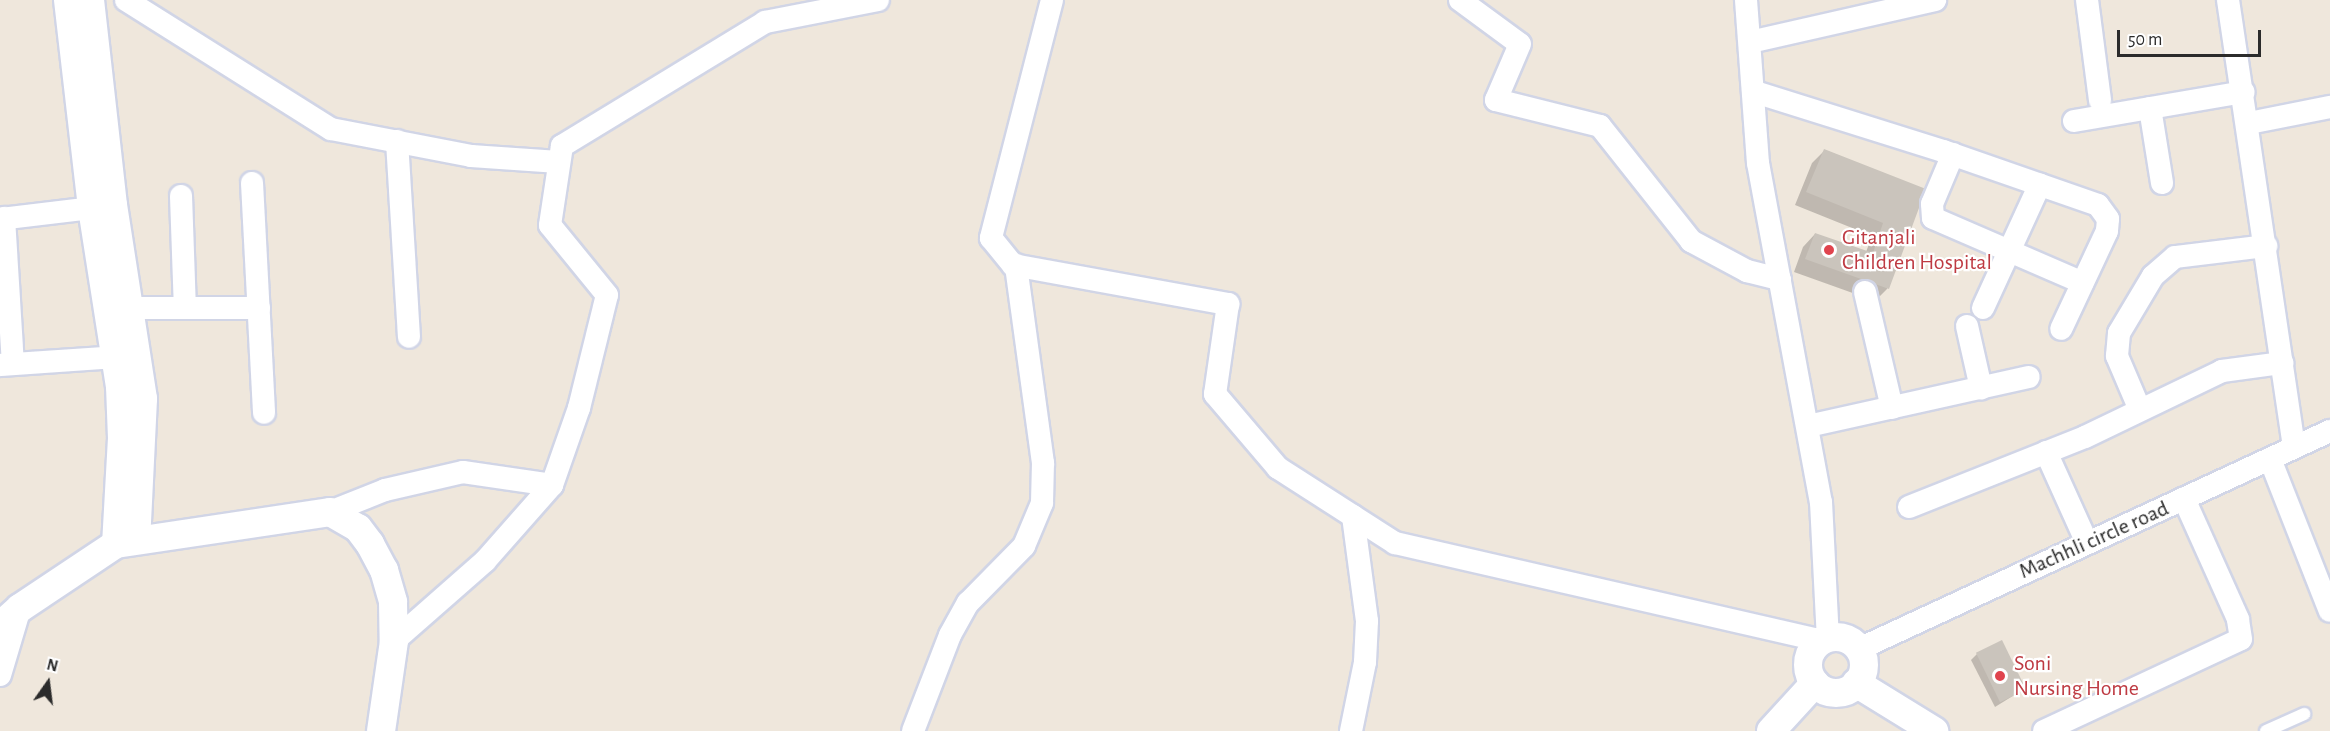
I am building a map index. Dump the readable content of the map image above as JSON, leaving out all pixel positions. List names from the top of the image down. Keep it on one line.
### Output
{"streets":{"street":["Machhli circle road"]},"places":["Gitanjali Children Hospital","Soni Nursing Home"],"scale_bar":"50 m","north":"top"}
